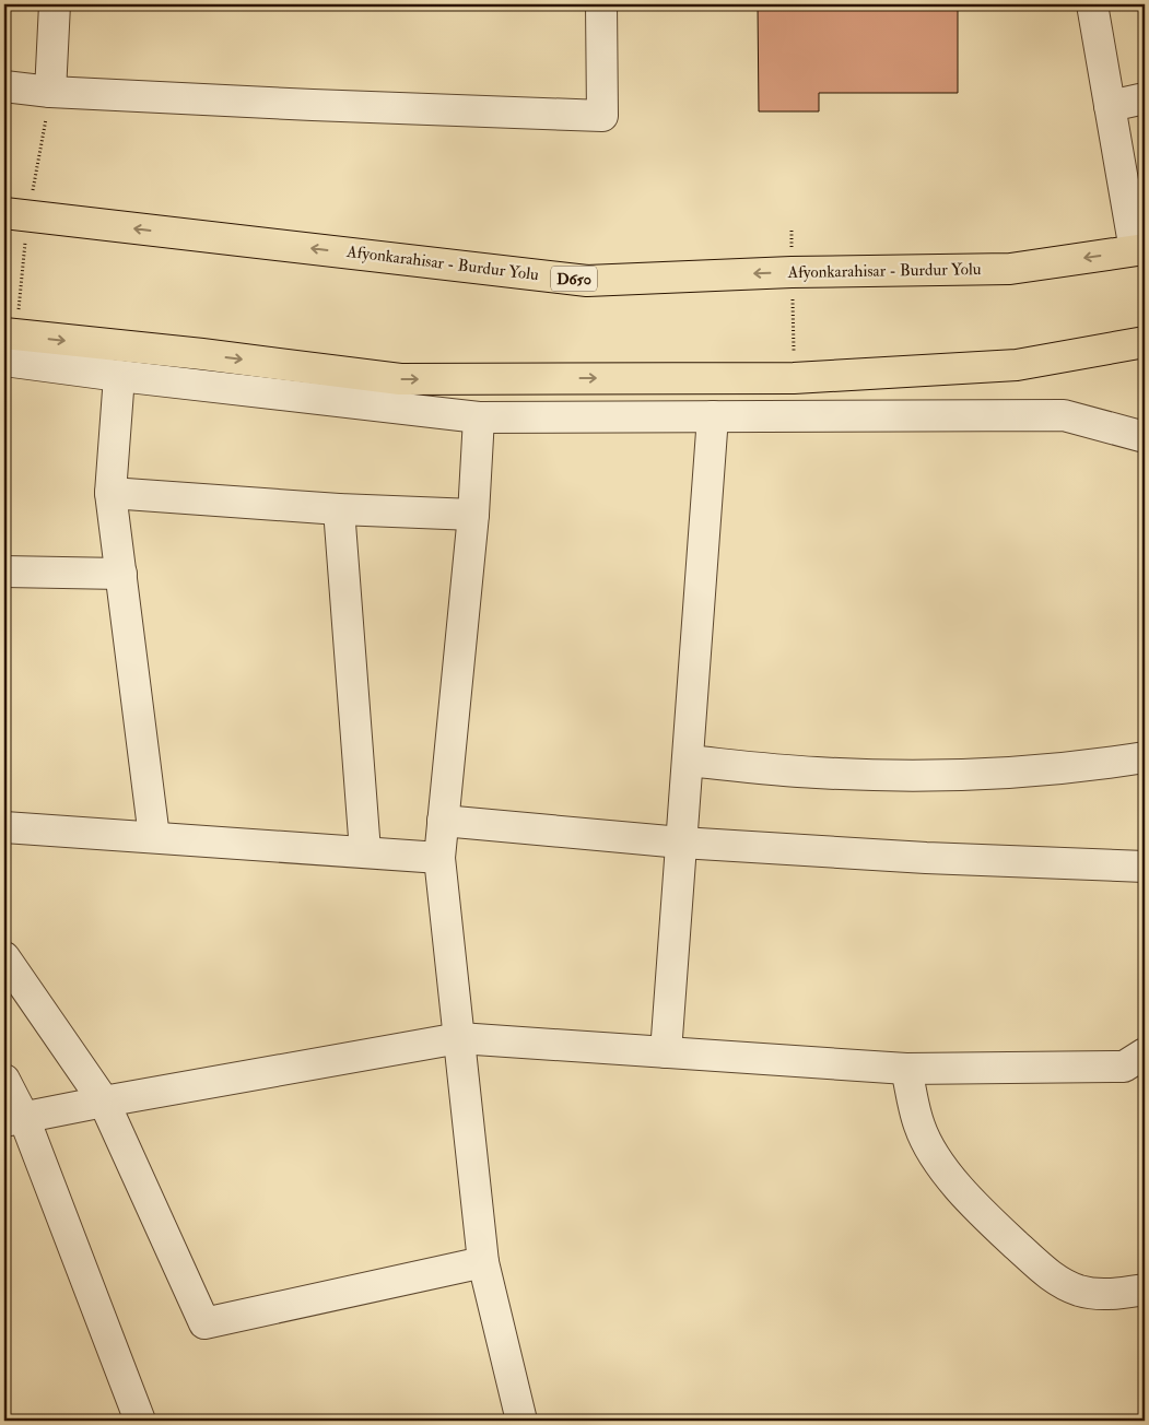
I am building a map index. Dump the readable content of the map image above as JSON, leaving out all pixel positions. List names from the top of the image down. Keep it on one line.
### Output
{"streets":{"highway":["Afyonkarahisar - Burdur Yolu","D650"]}}
